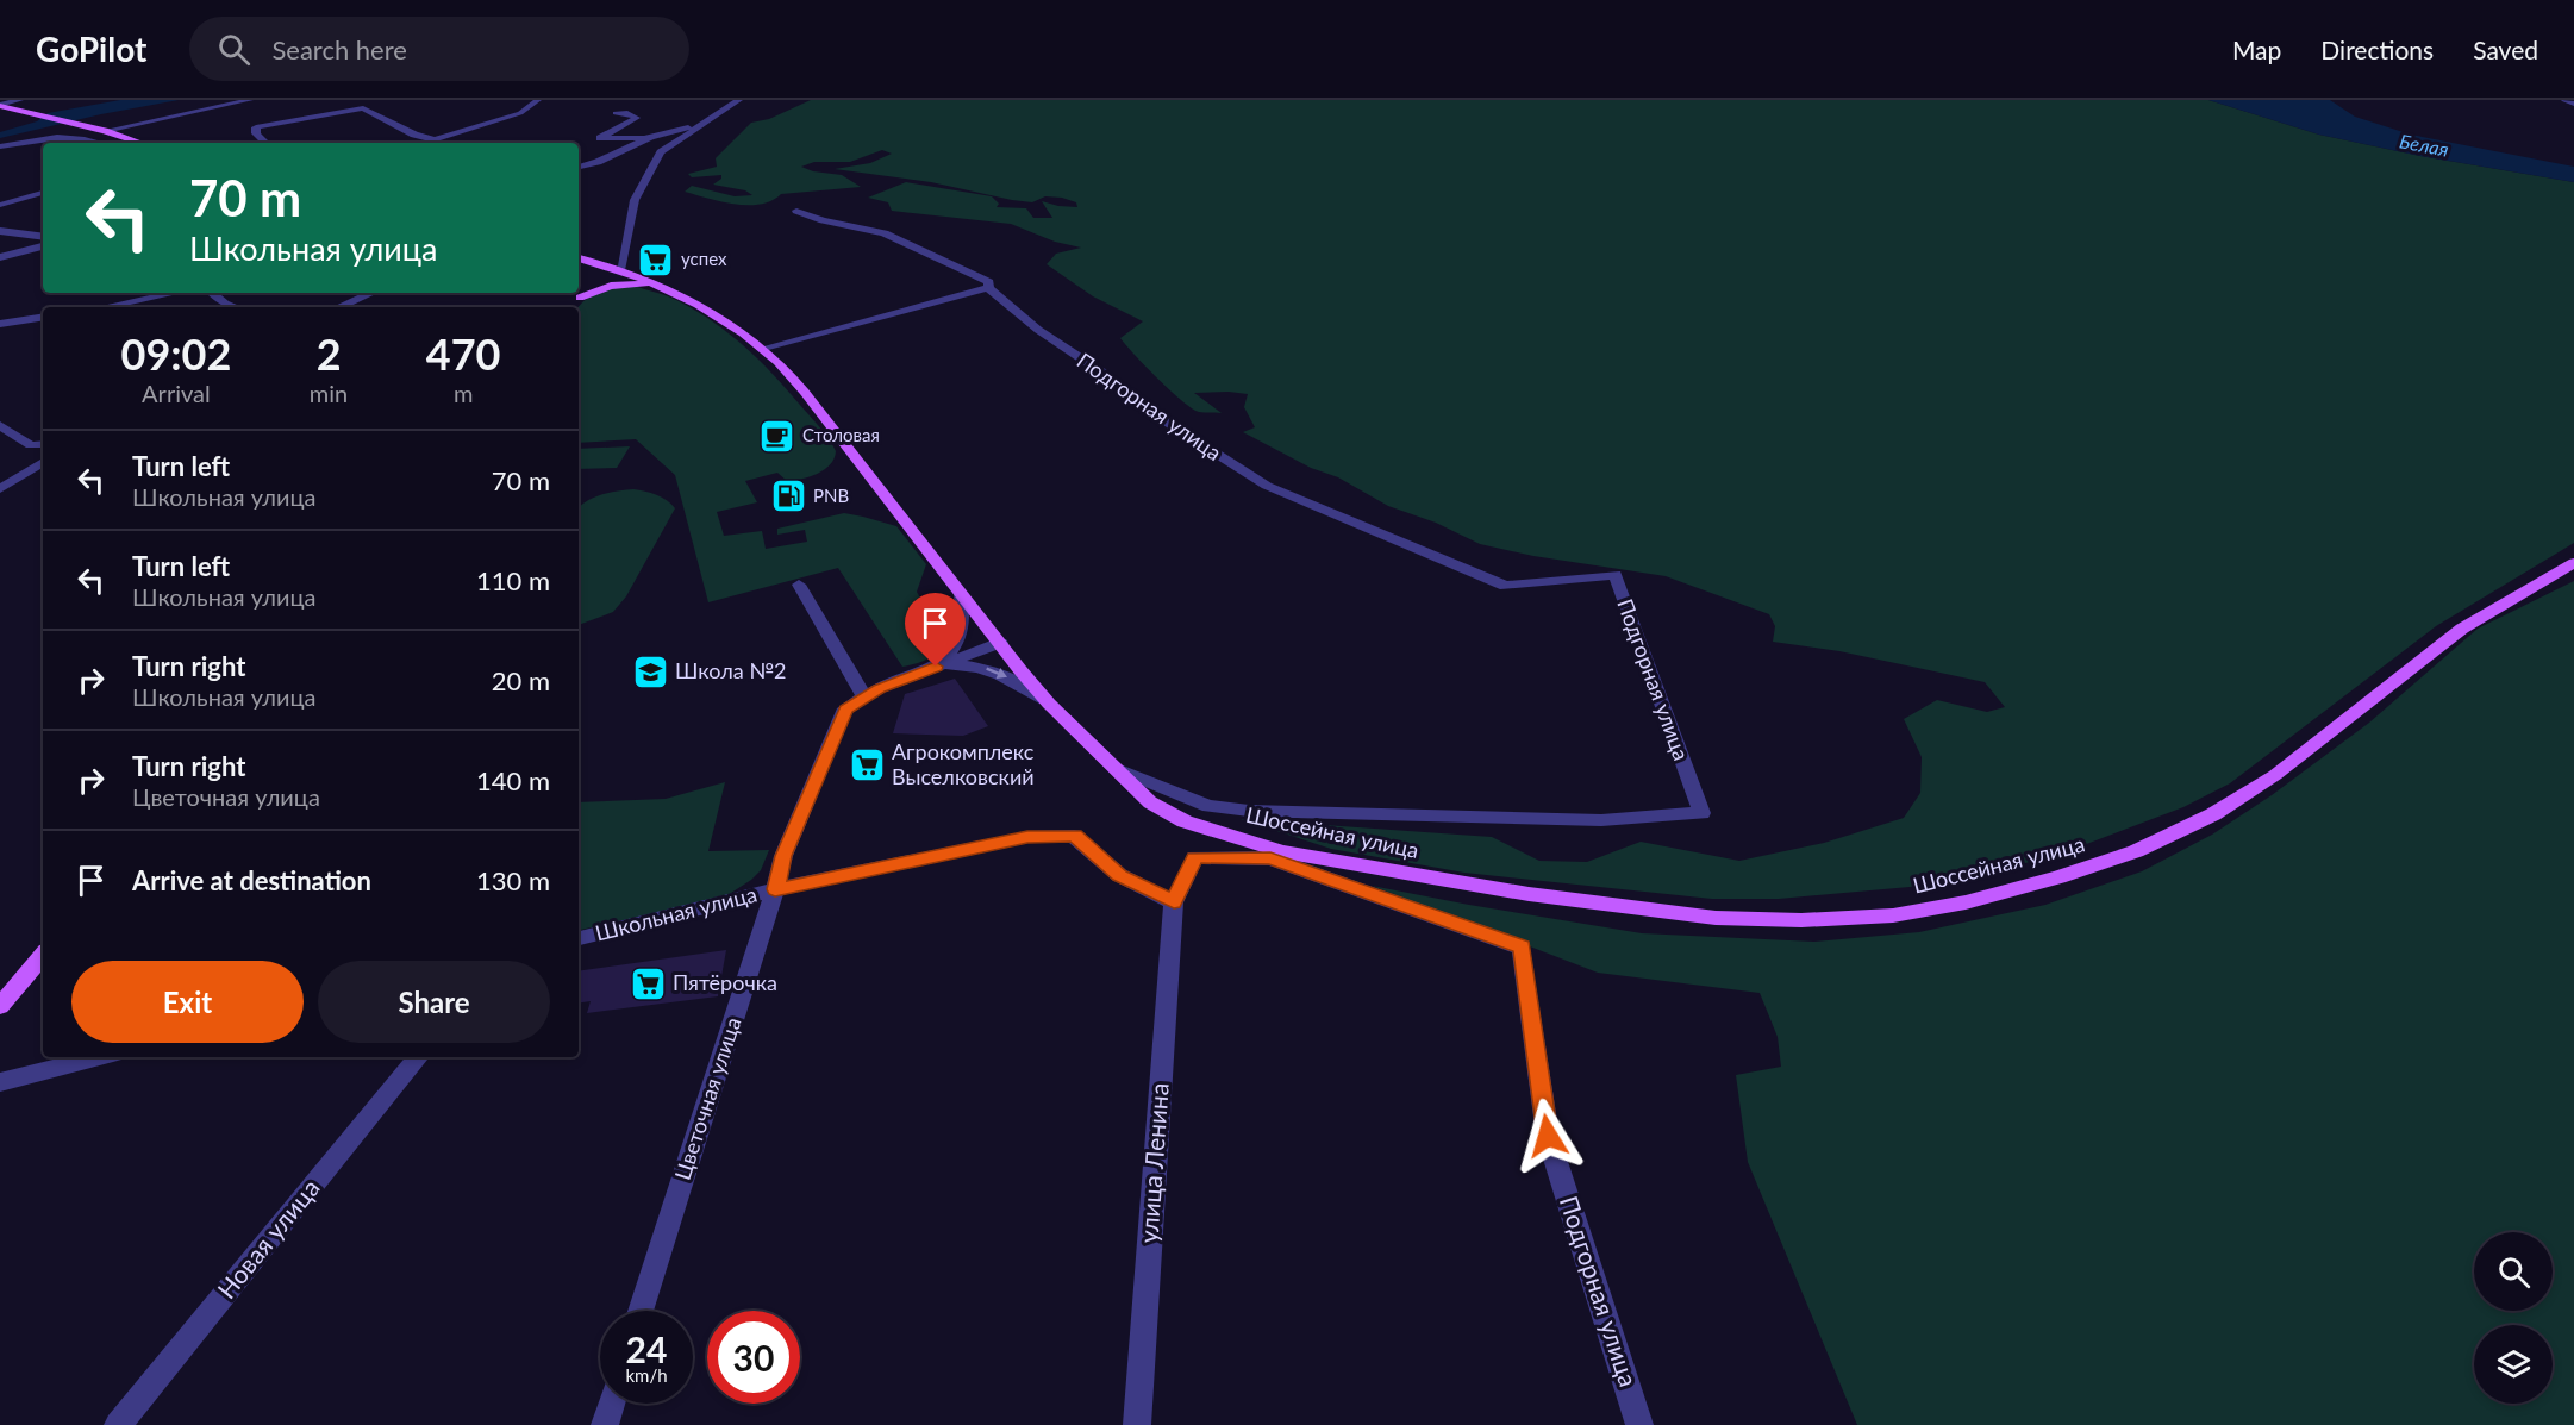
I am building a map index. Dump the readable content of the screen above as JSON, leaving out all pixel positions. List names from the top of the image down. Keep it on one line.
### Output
{"streets":{"main road":["Шоссейная улица"],"street":["Подгорная улица","Школьная улица","Цветочная улица","улица Ленина","Новая улица"]},"crossings":[["Подгорная улица","Шоссейная улица"],["Подгорная улица","Школьная улица"],["Подгорная улица","улица Ленина"],["Шоссейная улица","Цветочная улица"],["Школьная улица","Цветочная улица"],["Школьная улица","улица Ленина"]],"water":["Белая"],"places":{"supermarket":["успех","Агрокомплекс Выселковский","Пятёрочка"],"cafe":["Столовая"],"fuel station":["PNB"],"school or university":["Школа №2"]},"page":{"header":"GoPilot","search":"Search here","nav":["Map","Directions","Saved"],"turn":["70 m","Школьная улица"],"eta":["09:02","Arrival","2","min","470","m"],"list":[{"name":"Turn left","note":"Школьная улица","value":"70 m"},{"name":"Turn left","note":"Школьная улица","value":"110 m"},{"name":"Turn right","note":"Школьная улица","value":"20 m"},{"name":"Turn right","note":"Цветочная улица","value":"140 m"},{"name":"Arrive at destination","value":"130 m"}],"buttons":["Exit","Share"],"speed":"24 km/h","limit":"30"}}
